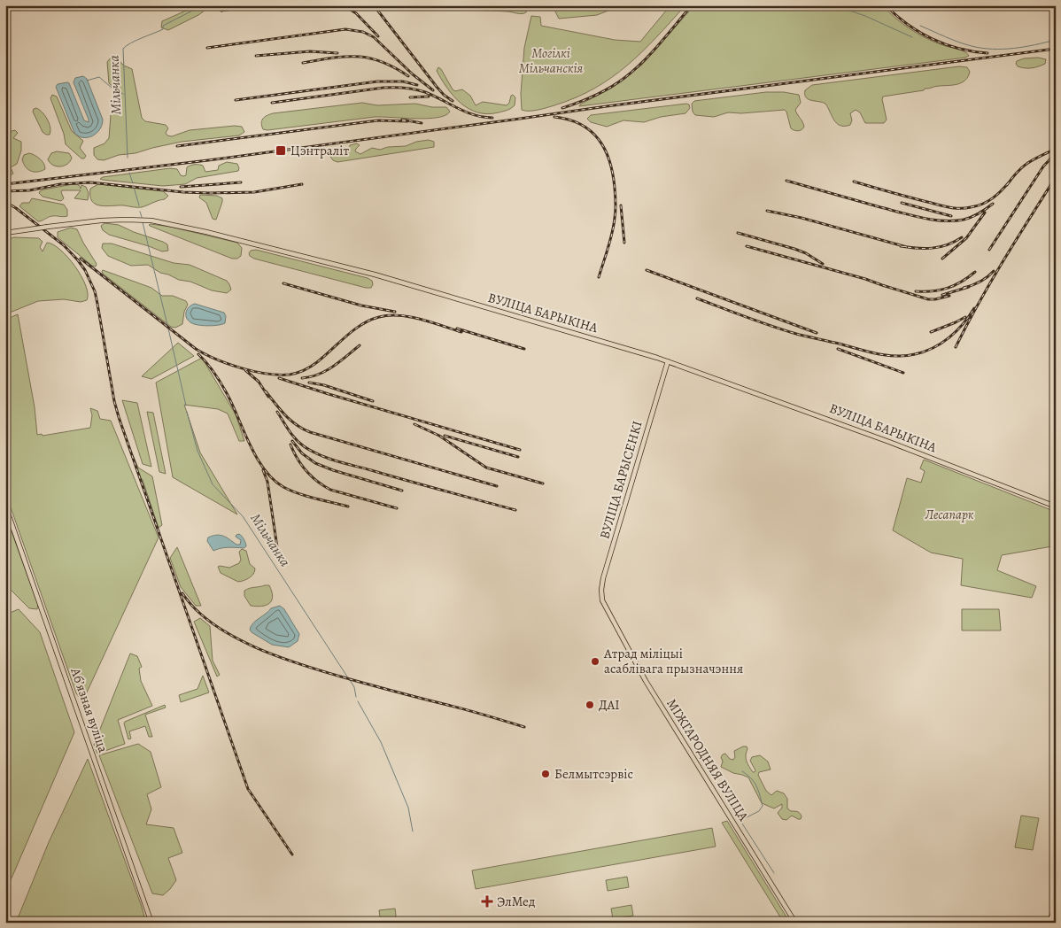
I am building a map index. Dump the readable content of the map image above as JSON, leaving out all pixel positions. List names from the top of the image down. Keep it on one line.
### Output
{"streets":{"main road":["ВУЛІЦА БАРЫКІНА","ВУЛІЦА БАРЫСЕНКІ","Абʼязная вуліца","МІЖГАРОДНЯЯ ВУЛІЦА"]},"crossings":[["ВУЛІЦА БАРЫКІНА","ВУЛІЦА БАРЫСЕНКІ"],["ВУЛІЦА БАРЫСЕНКІ","МІЖГАРОДНЯЯ ВУЛІЦА"]],"water":["Мільчанка"],"parks":["Могілкі Мільчанскія","Лесапарк"],"places":{"transit":["Цэнтраліт"],"other":["Атрад міліцыі асаблівага прызначэння","ДАІ","Белмытсэрвіс"],"health":["ЭлМед"]}}
